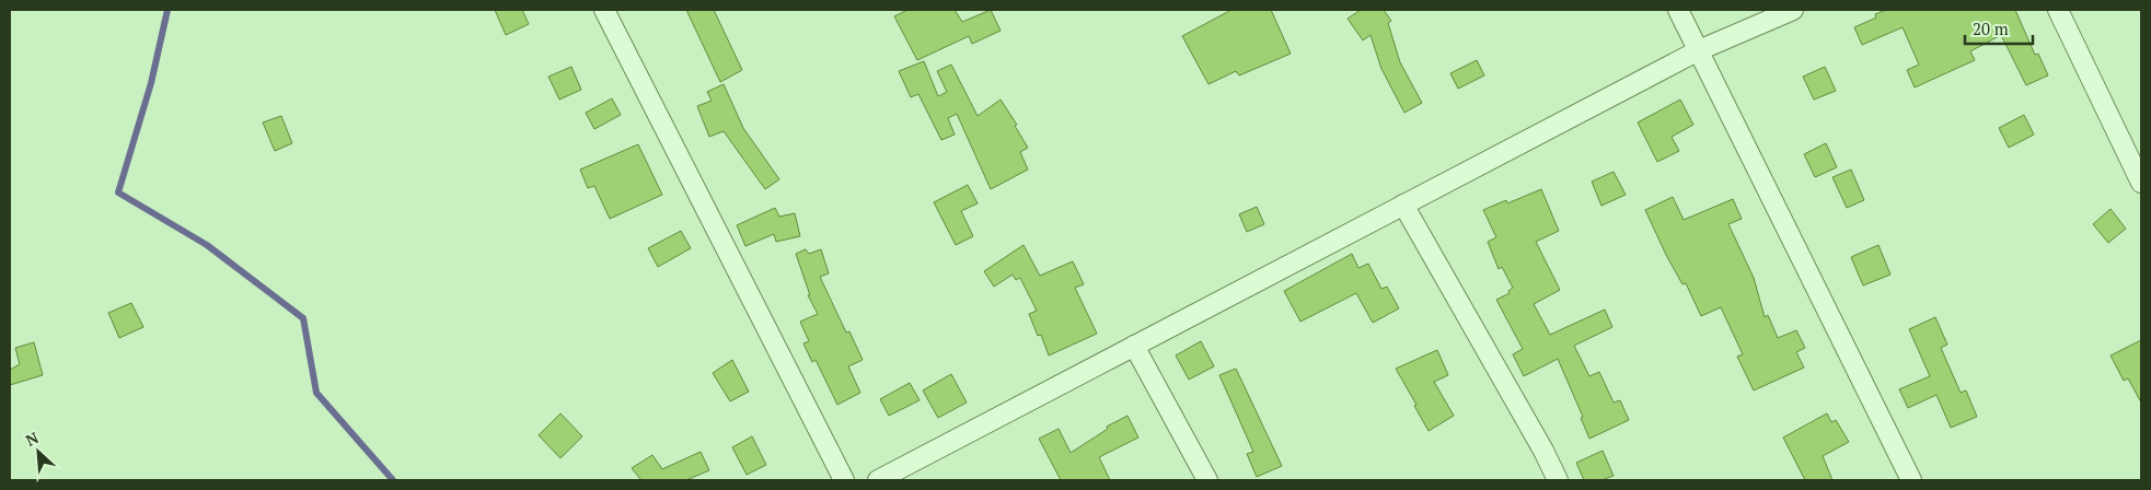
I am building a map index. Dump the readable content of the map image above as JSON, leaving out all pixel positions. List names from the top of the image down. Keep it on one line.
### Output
{"scale_bar":"20 m","north":"top left"}
